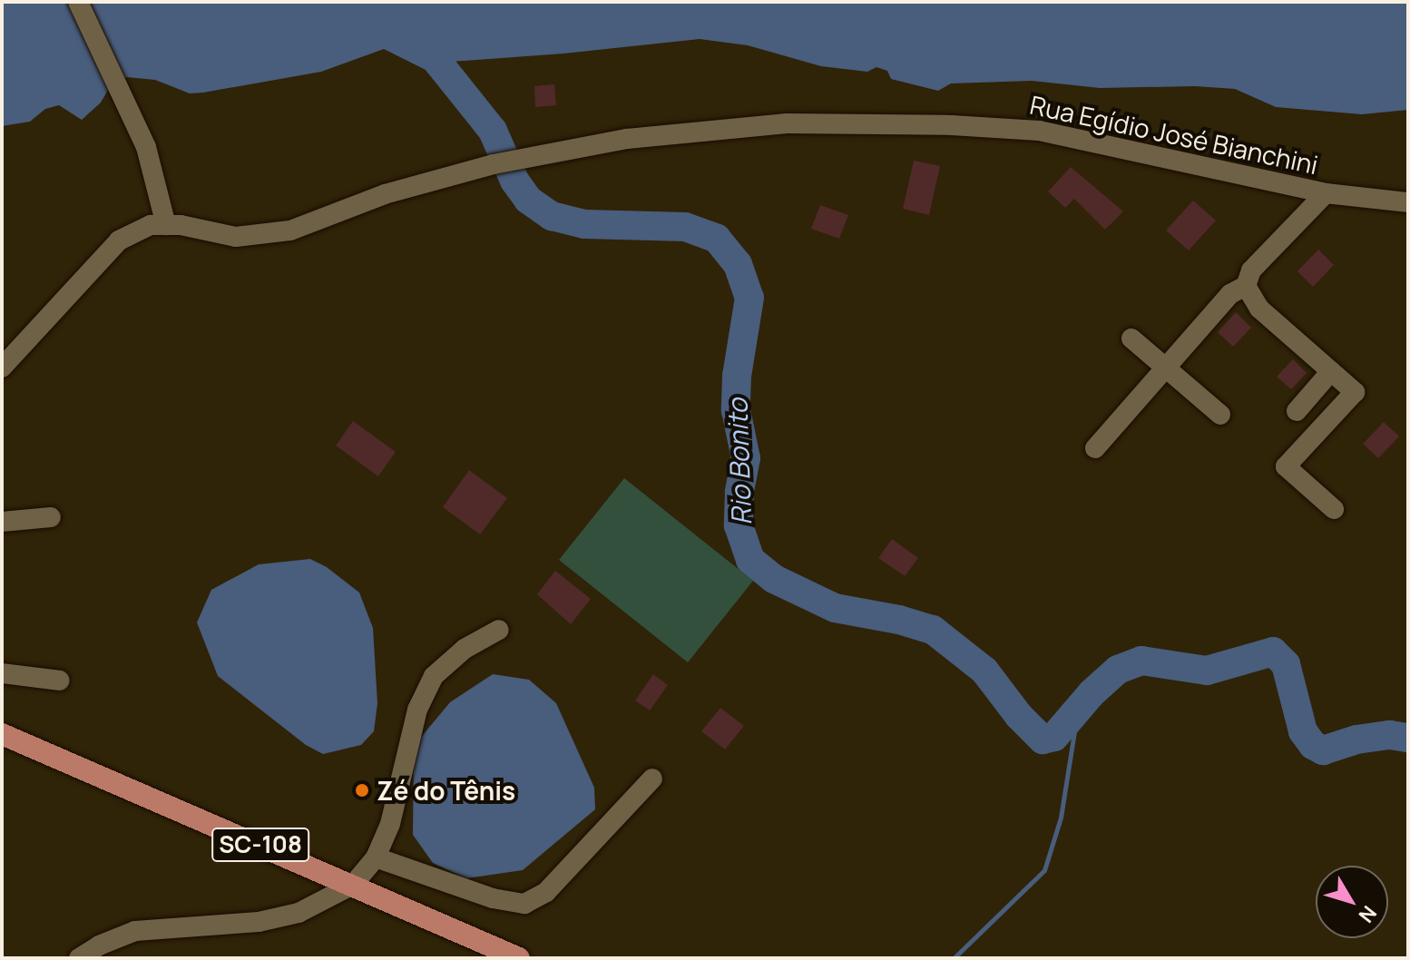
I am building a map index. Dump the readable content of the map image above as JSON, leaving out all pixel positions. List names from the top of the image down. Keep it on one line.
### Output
{"streets":{"main road":["SC-108"],"street":["Rua Egídio José Bianchini"]},"water":["Rio Bonito"],"places":["Zé do Tênis"],"north":"bottom right"}
